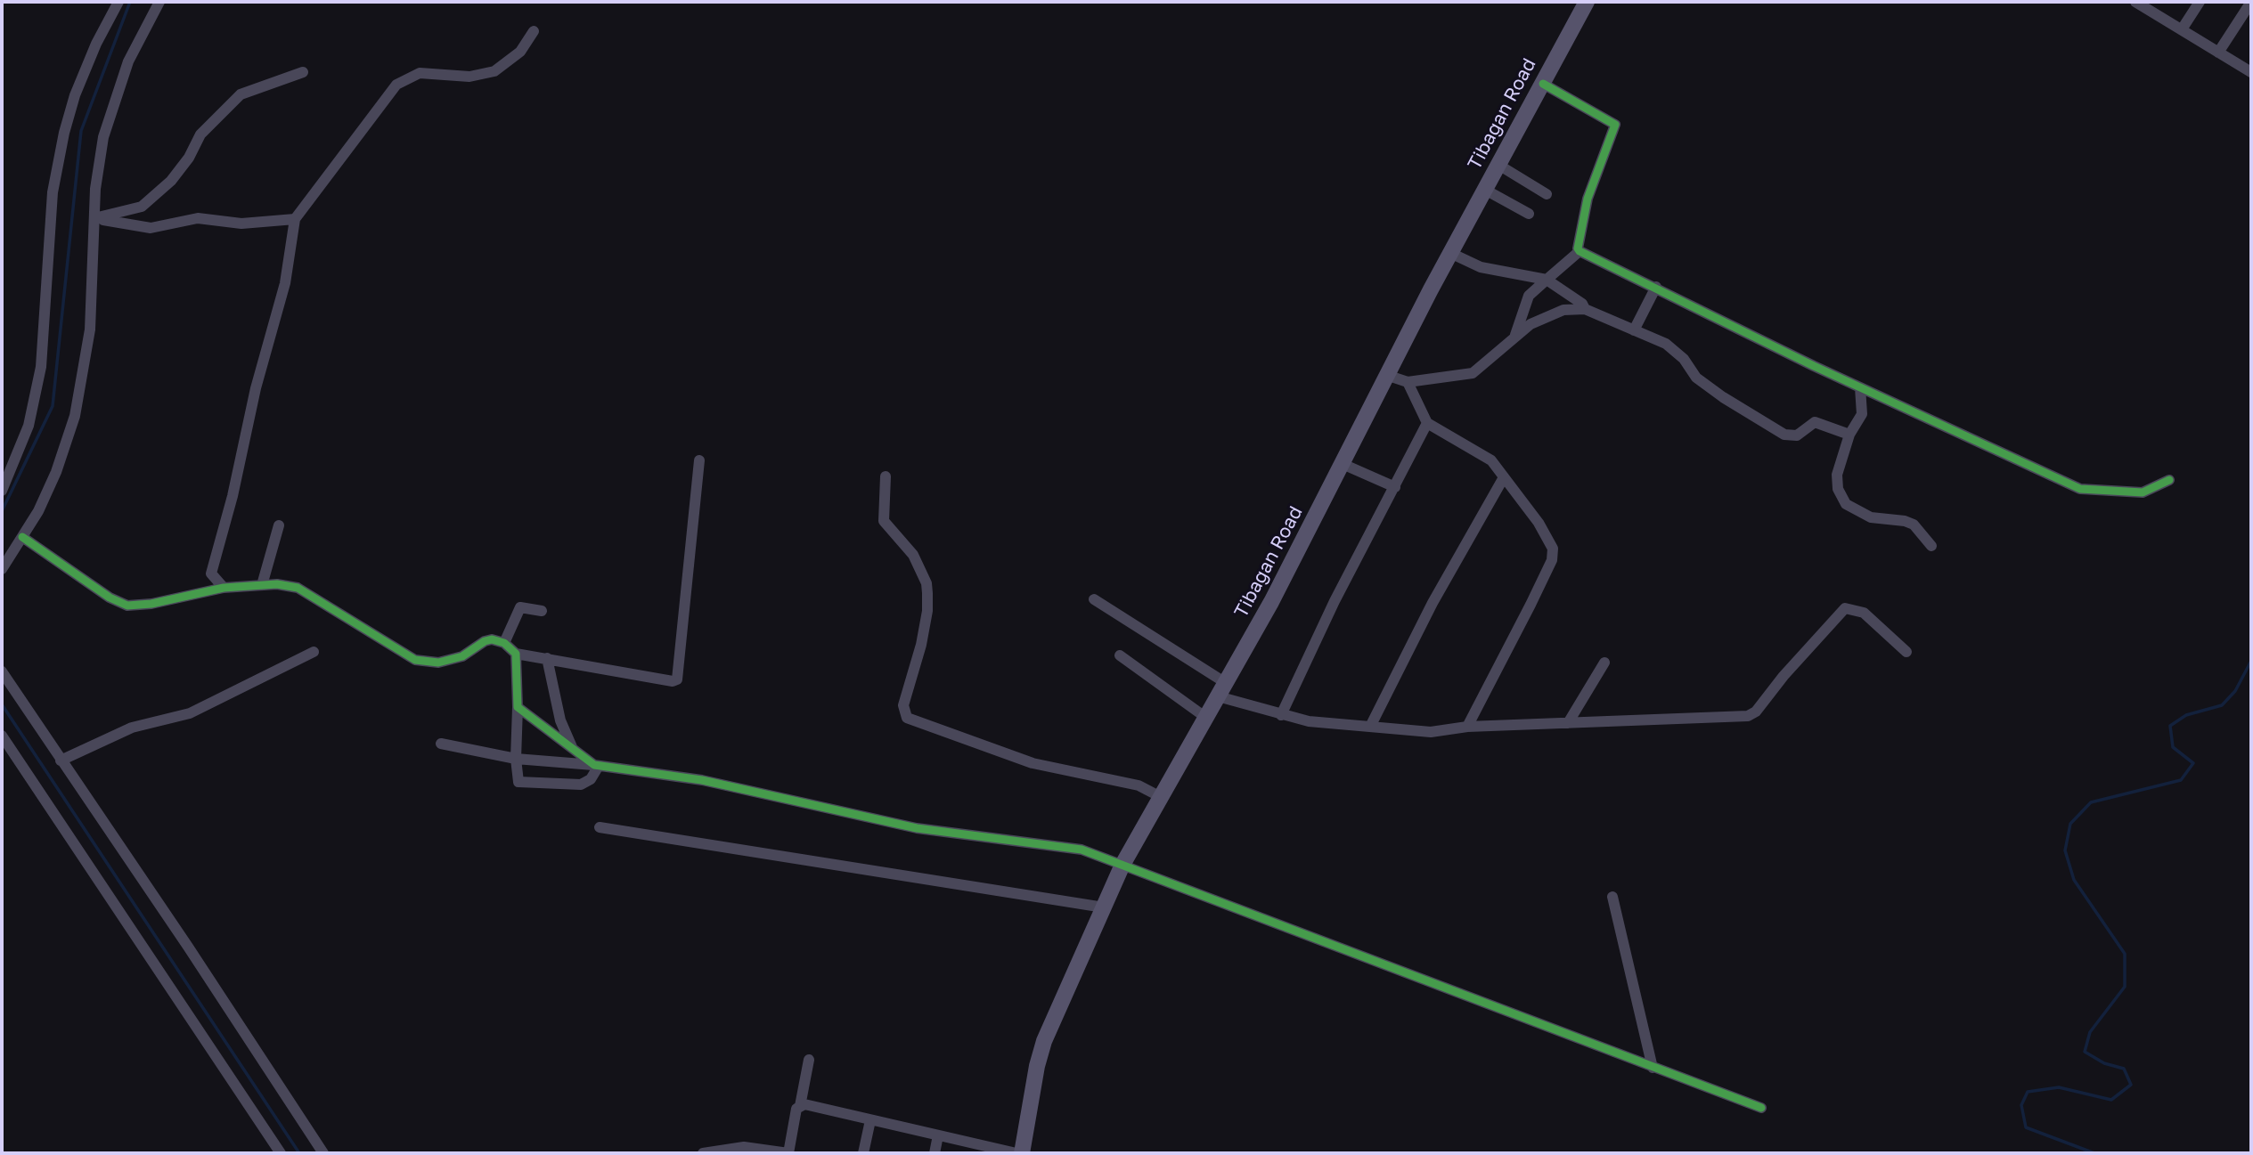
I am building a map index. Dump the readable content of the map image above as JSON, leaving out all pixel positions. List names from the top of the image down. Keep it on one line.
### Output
{"streets":{"main road":["Tibagan Road"]}}
